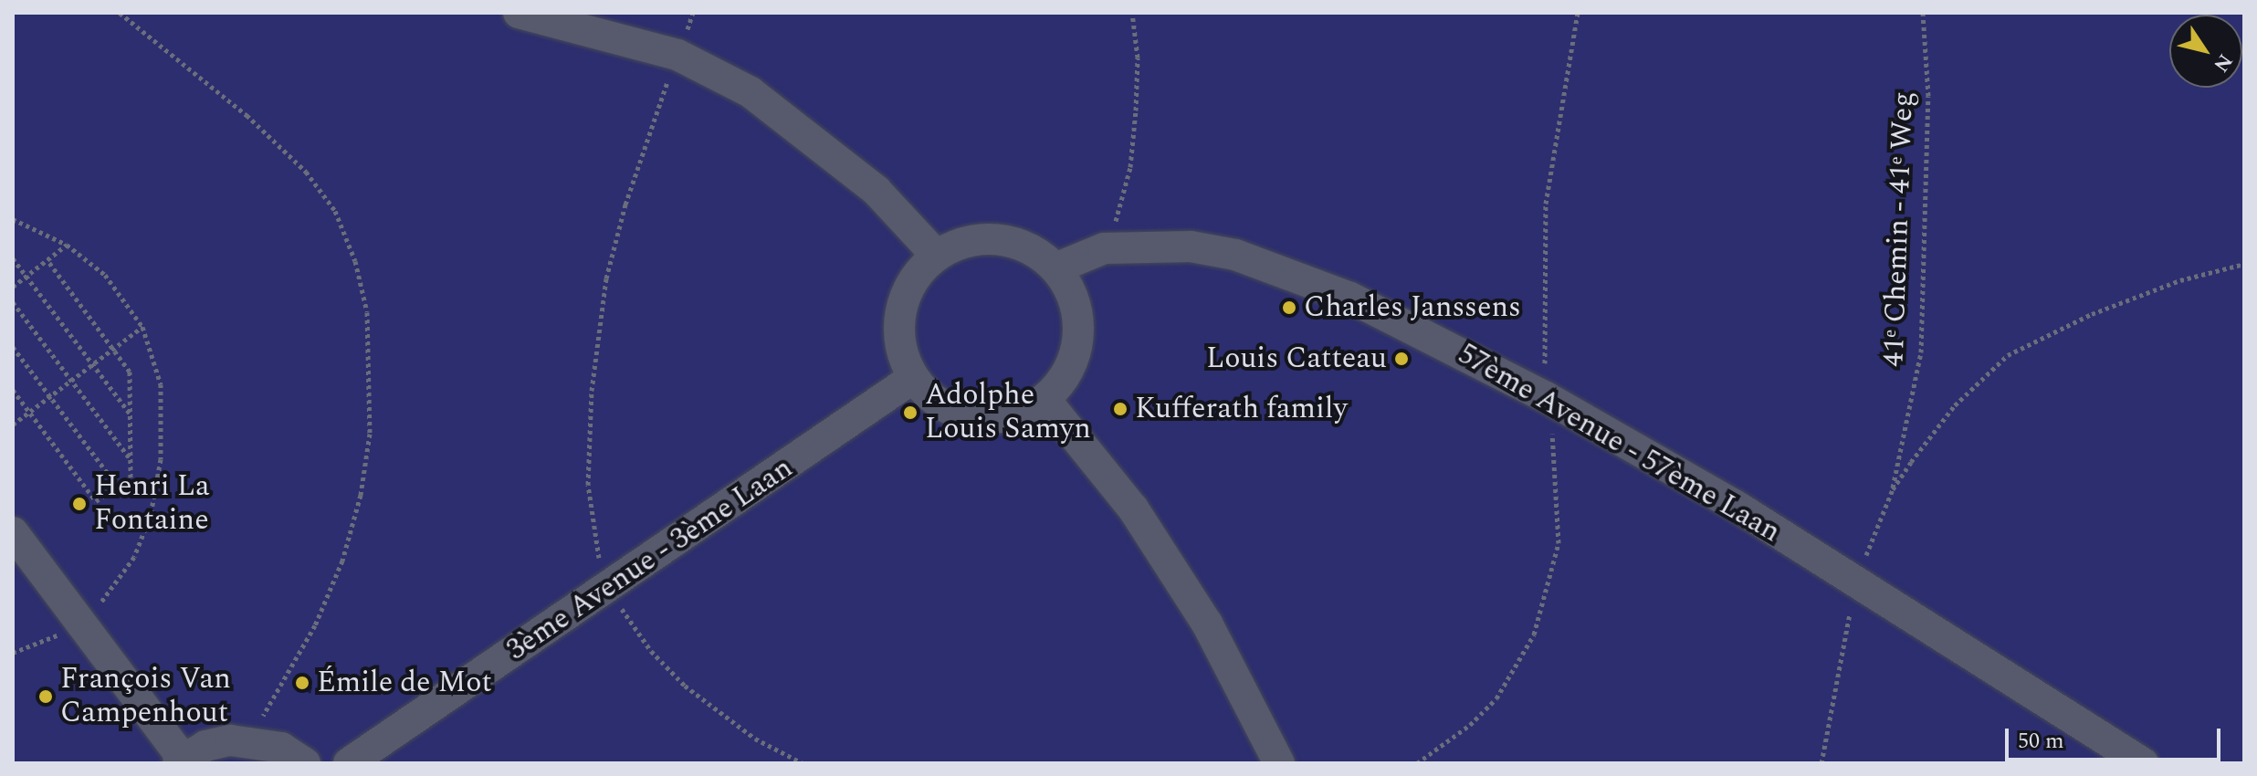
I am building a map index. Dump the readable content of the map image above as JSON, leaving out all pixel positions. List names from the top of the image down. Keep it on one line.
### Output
{"streets":{"street":["57ème Avenue - 57ème Laan","3ème Avenue - 3ème Laan"],"path":["41ᵉ Chemin - 41ᵉ Weg"]},"crossings":[["57ème Avenue - 57ème Laan","3ème Avenue - 3ème Laan"]],"places":["Charles Janssens","Louis Catteau","Kufferath family","Adolphe Louis Samyn","Henri La Fontaine","Émile de Mot","François Van Campenhout"],"scale_bar":"50 m","north":"bottom right"}
